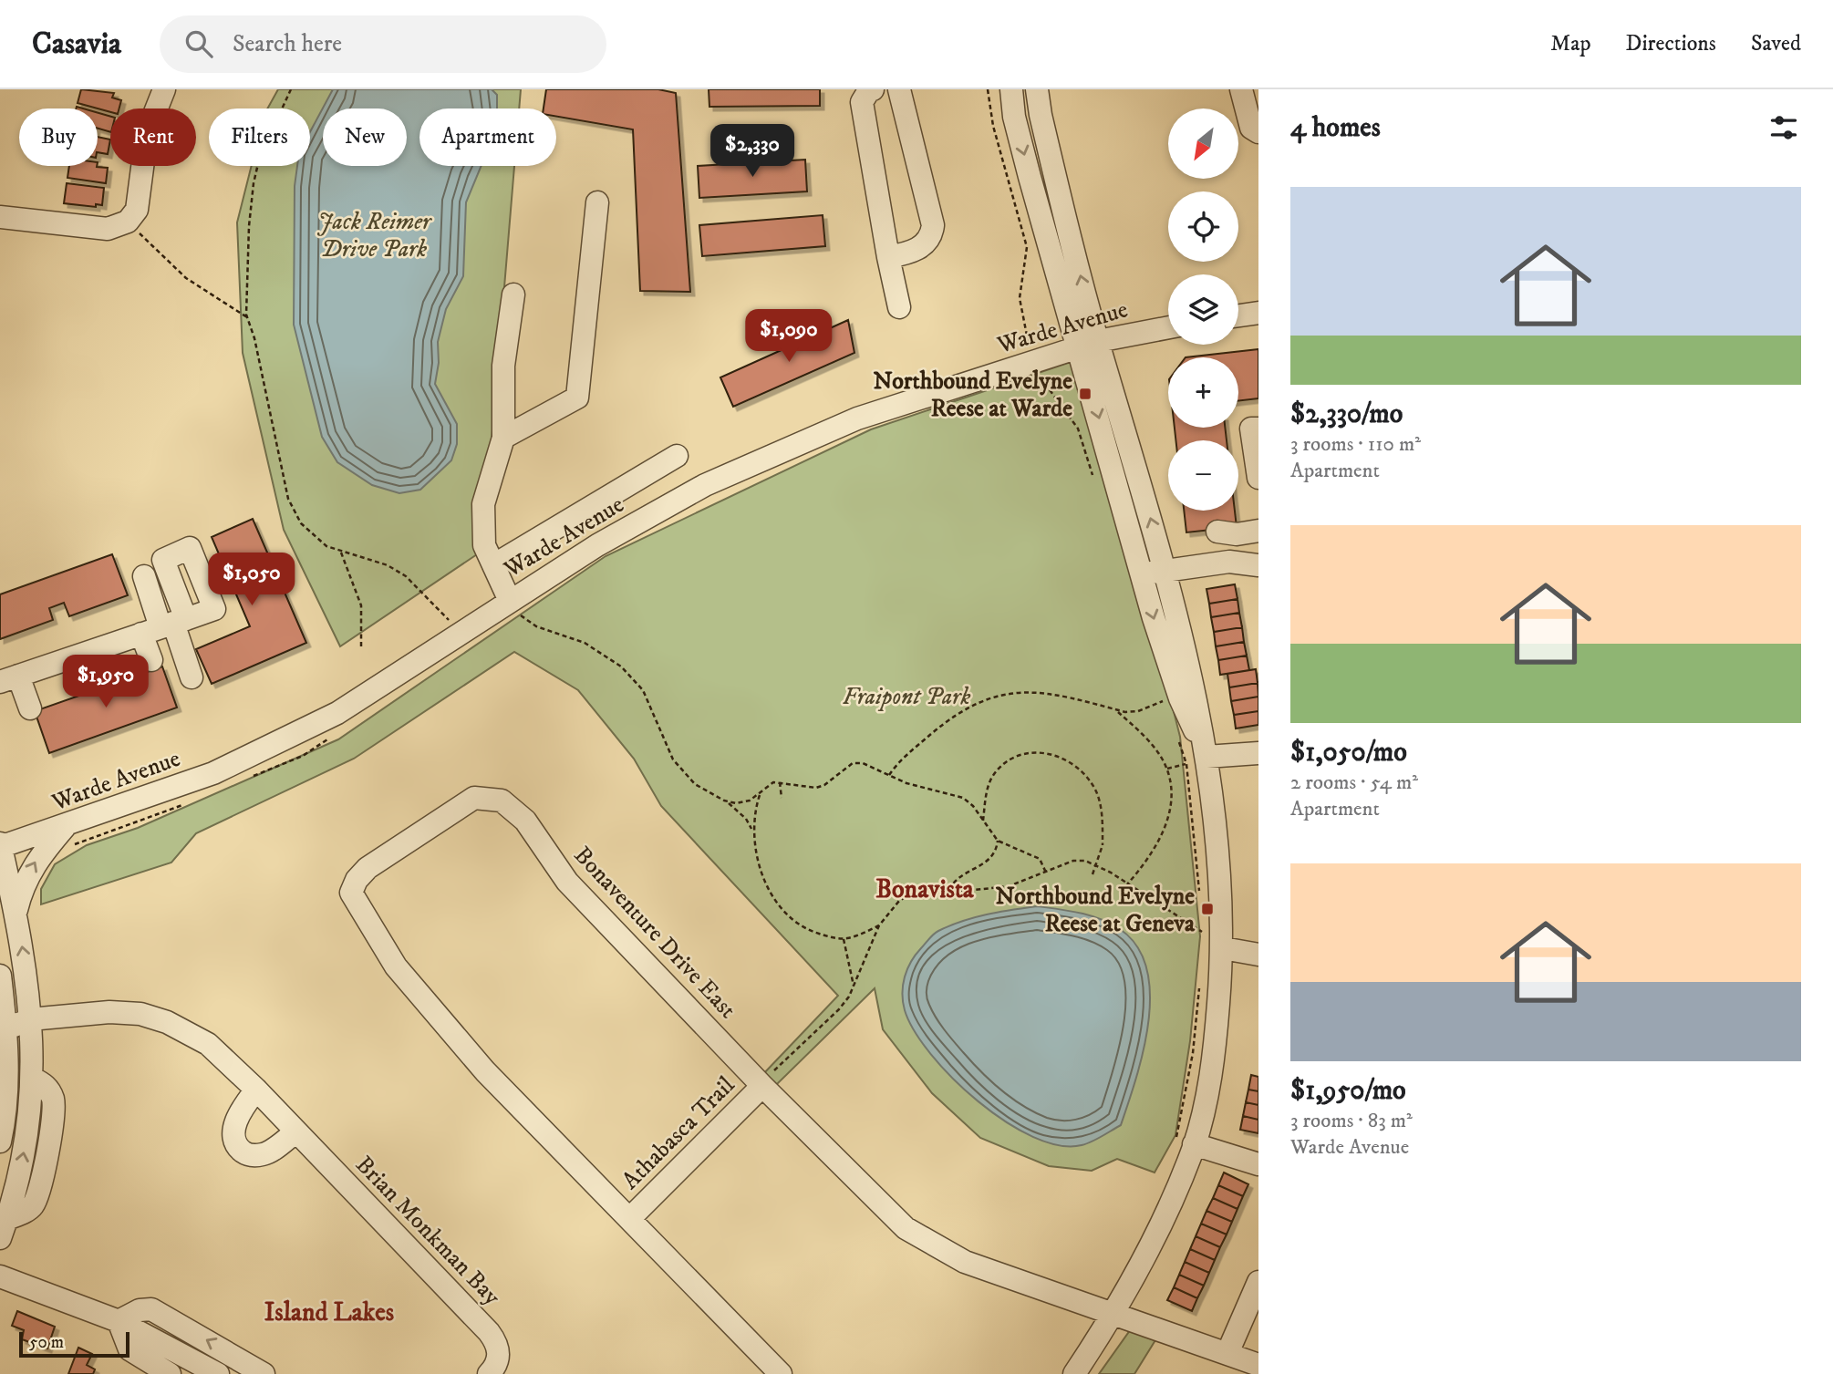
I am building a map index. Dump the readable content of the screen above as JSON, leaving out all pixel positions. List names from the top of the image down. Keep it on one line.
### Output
{"streets":{"street":["Warde Avenue","Bonaventure Drive East","Athabasca Trail","Brian Monkman Bay"]},"crossings":[["Bonaventure Drive East","Athabasca Trail"]],"districts":["Bonavista","Island Lakes"],"parks":["Jack Reimer Drive Park","Fraipont Park"],"places":{"transit":["Northbound Evelyne Reese at Warde","Northbound Evelyne Reese at Geneva"]},"scale_bar":"50 m","north":"bottom left","page":{"header":"Casavia","search":"Search here","nav":["Map","Directions","Saved"],"heading":"4 homes","map_buttons":["+","−"],"chip":["Buy","Rent","Filters","New","Apartment"],"price":["$2,330","$1,090","$1,050","$1,950"],"list":[{"name":"$2,330/mo","note":"3 rooms · 110 m² · Apartment"},{"name":"$1,050/mo","note":"2 rooms · 54 m² · Apartment"},{"name":"$1,950/mo","note":"3 rooms · 83 m² · Warde Avenue"}],"scale":"50 m"}}
